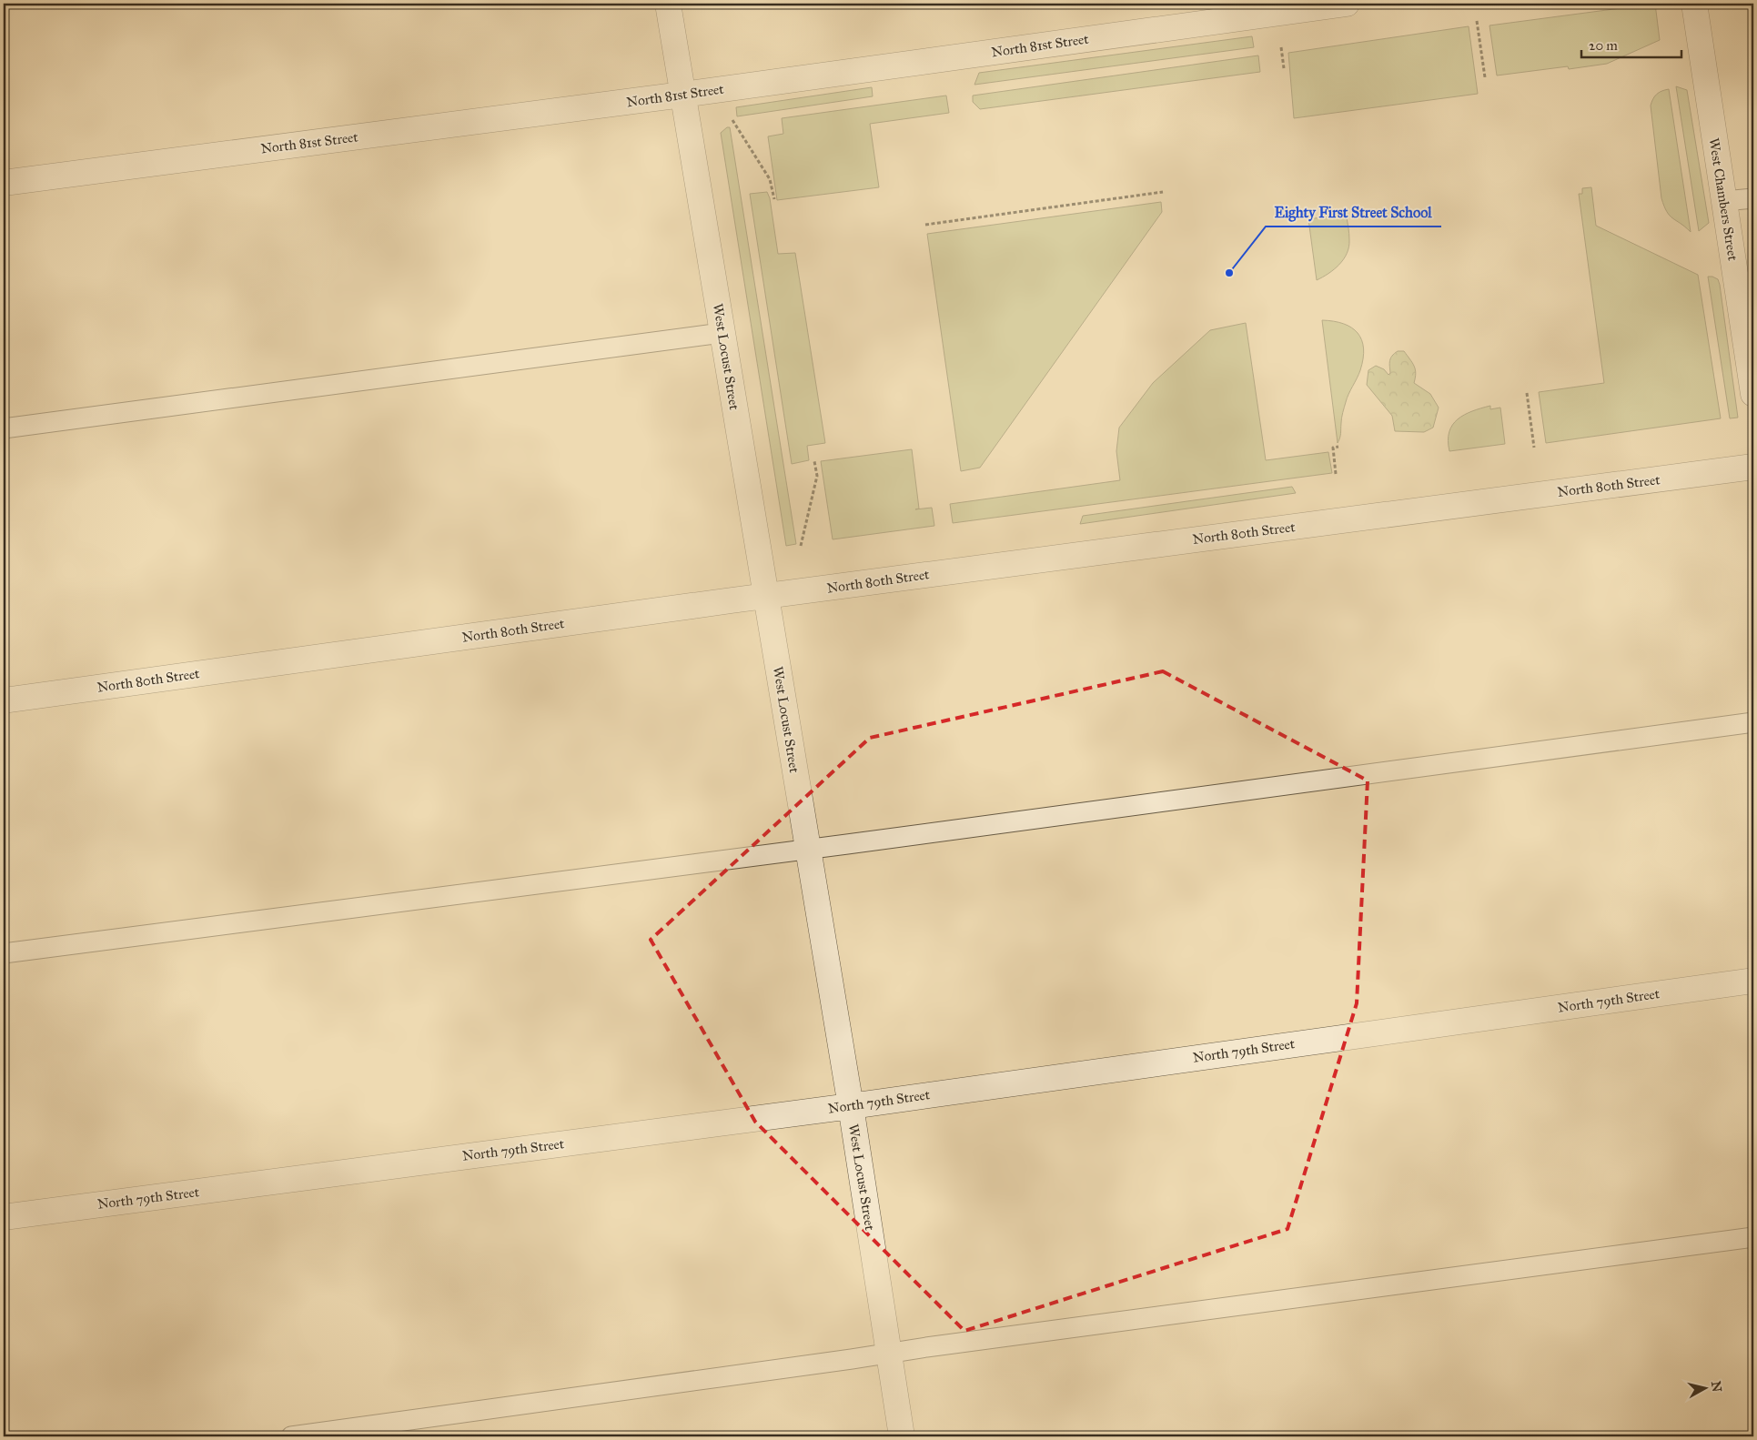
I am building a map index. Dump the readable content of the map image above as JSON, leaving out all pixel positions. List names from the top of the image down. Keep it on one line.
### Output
{"streets":{"street":["North 81st Street","West Chambers Street","West Locust Street","North 80th Street","North 79th Street"]},"crossings":[["North 81st Street","West Locust Street"],["West Locust Street","North 80th Street"],["West Locust Street","North 79th Street"]],"places":["Eighty First Street School"],"scale_bar":"20 m","north":"right"}
